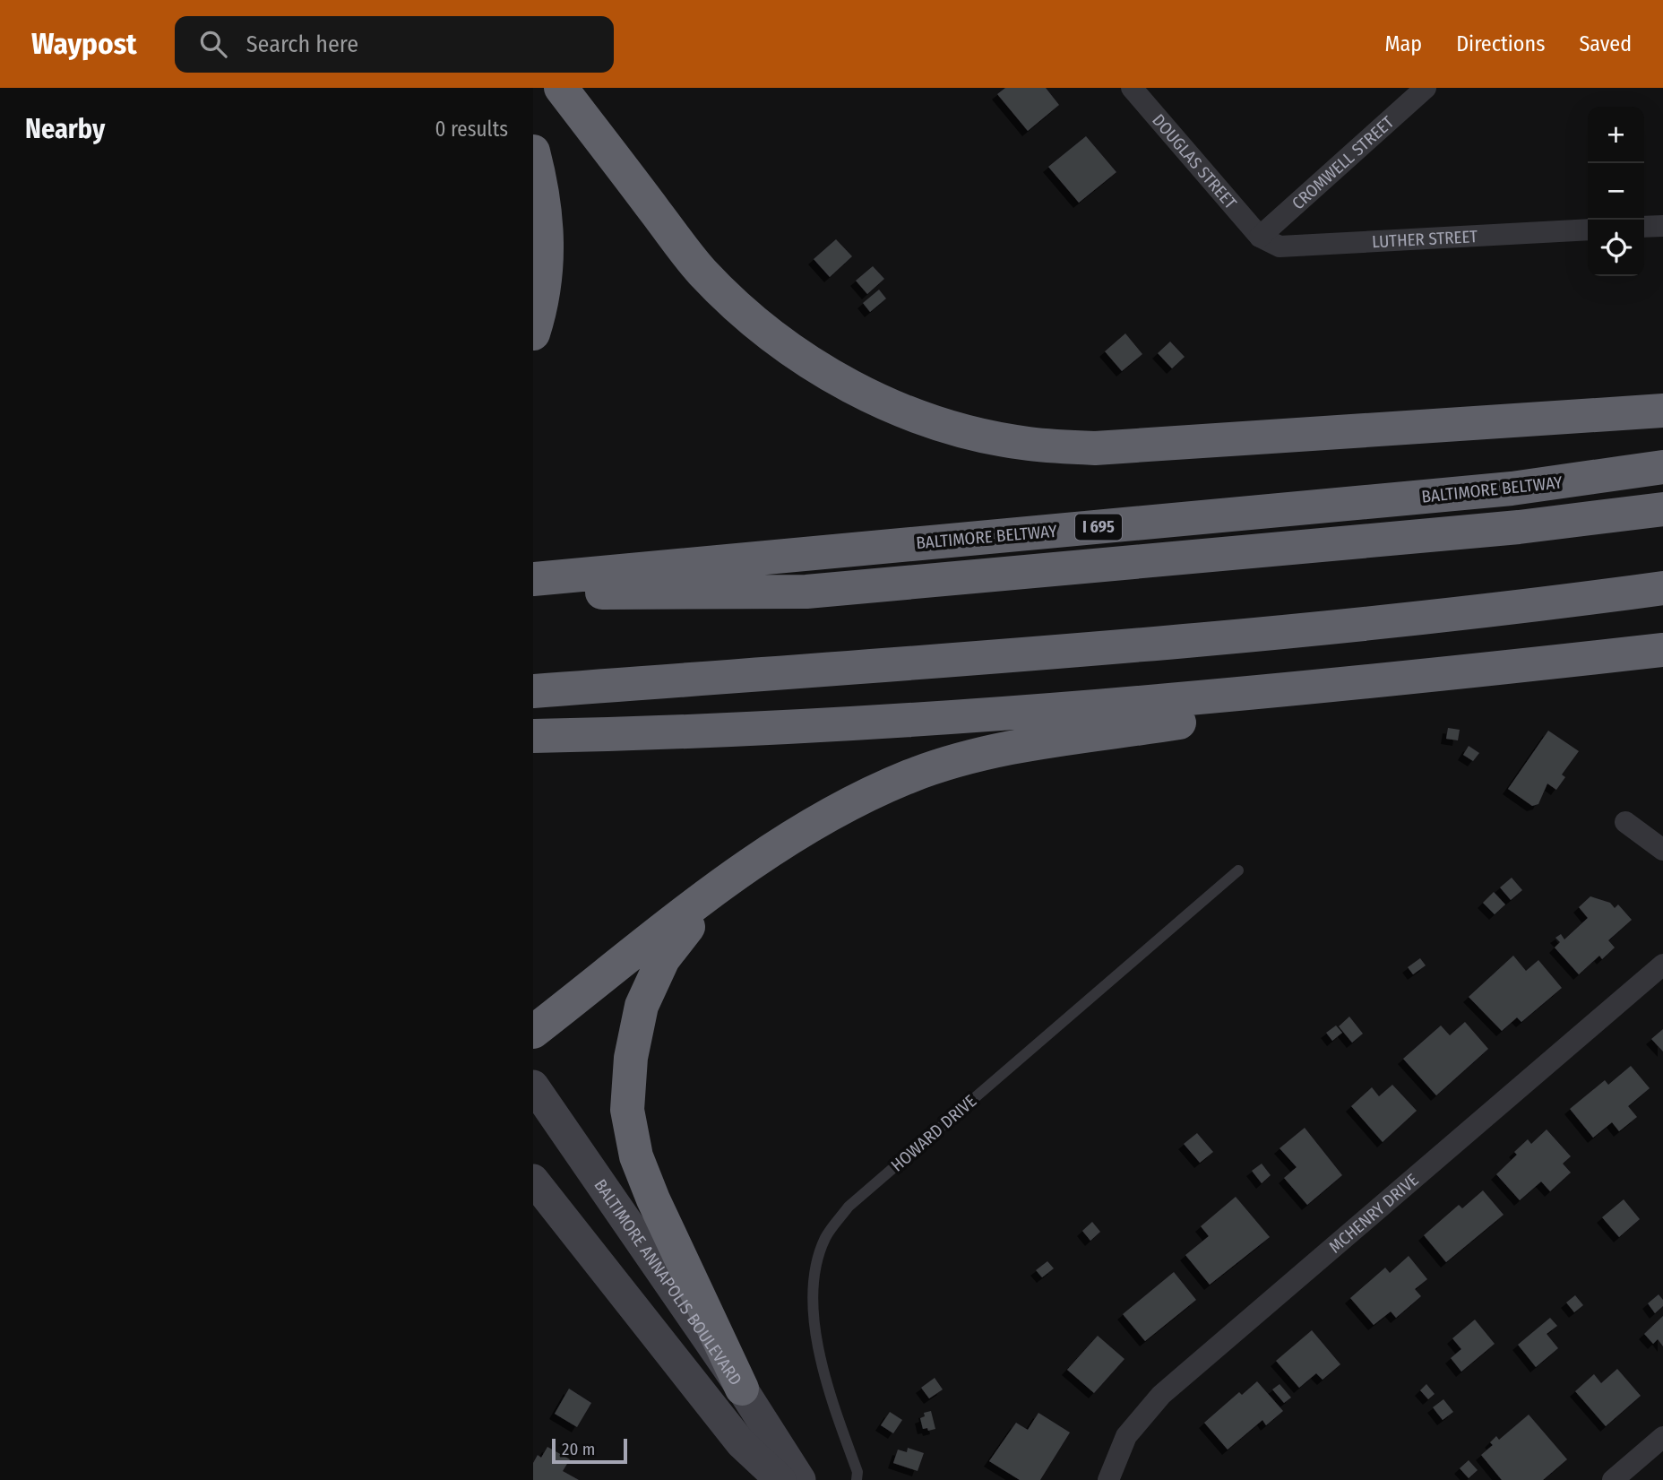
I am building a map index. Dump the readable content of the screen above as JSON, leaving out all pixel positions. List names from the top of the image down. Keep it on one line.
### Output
{"streets":{"highway":["BALTIMORE BELTWAY","I 695"],"main road":["BALTIMORE ANNAPOLIS BOULEVARD"],"street":["DOUGLAS STREET","CROMWELL STREET","LUTHER STREET","MCHENRY DRIVE"],"lane":["HOWARD DRIVE"]},"crossings":[["DOUGLAS STREET","CROMWELL STREET"],["DOUGLAS STREET","LUTHER STREET"],["CROMWELL STREET","LUTHER STREET"]],"scale_bar":"20 m","page":{"header":"Waypost","search":"Search here","nav":["Map","Directions","Saved"],"heading":["Nearby","0 results"],"map_buttons":["+","−"],"scale":"20 m"}}
